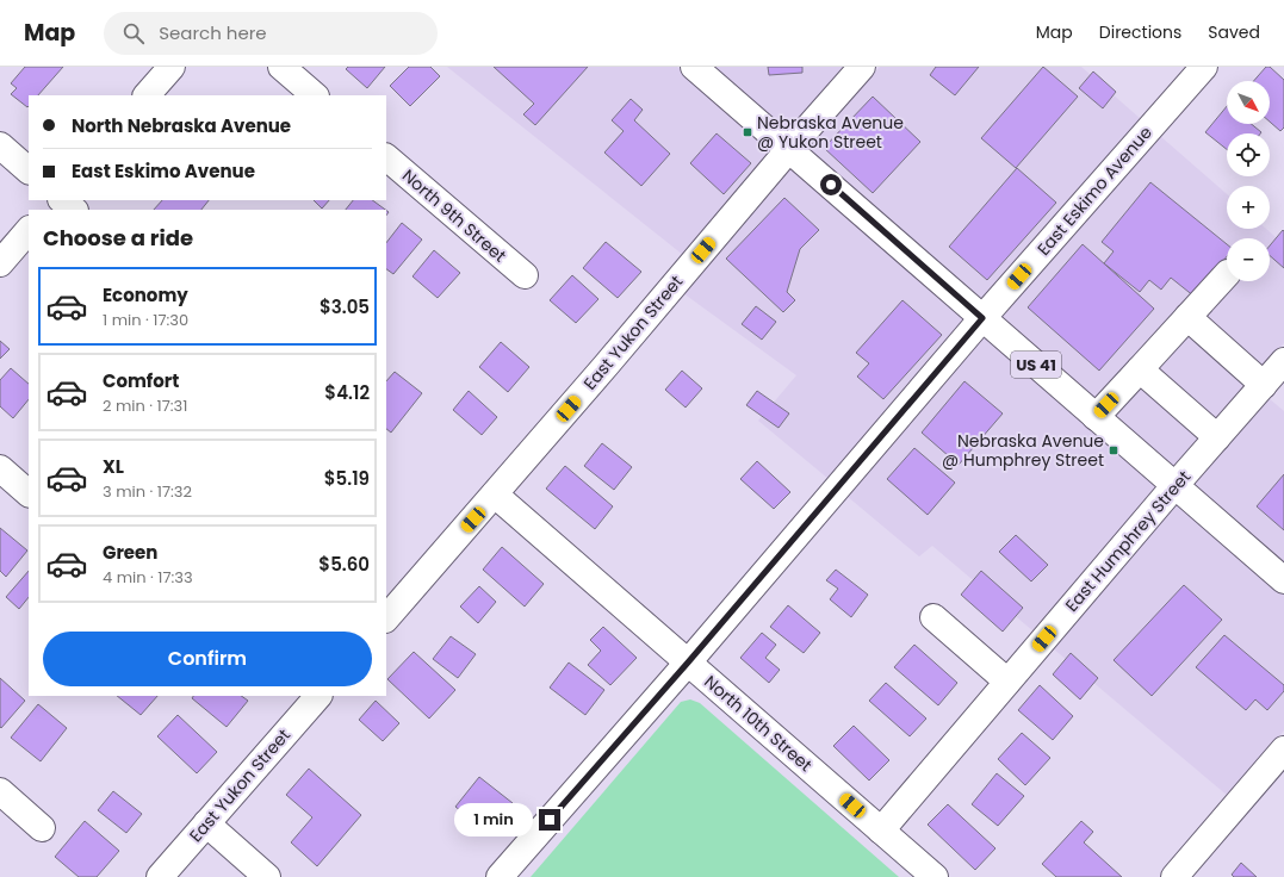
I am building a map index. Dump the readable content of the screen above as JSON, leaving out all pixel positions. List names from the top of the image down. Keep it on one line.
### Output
{"streets":{"street":["East Eskimo Avenue","North 9th Street","East Yukon Street","US 41","East Humphrey Street","North 10th Street"]},"crossings":[["East Eskimo Avenue","US 41"],["East Eskimo Avenue","North 10th Street"],["East Yukon Street","US 41"],["East Yukon Street","North 10th Street"],["US 41","East Humphrey Street"],["East Humphrey Street","North 10th Street"]],"places":{"transit":["Nebraska Avenue @ Yukon Street","Nebraska Avenue @ Humphrey Street"]},"north":"bottom right","page":{"header":"Map","search":"Search here","nav":["Map","Directions","Saved"],"map_buttons":["+","−"],"banner":["North Nebraska Avenue","East Eskimo Avenue"],"heading":"Choose a ride","list":[{"name":"Economy","note":"1 min · 17:30","value":"$3.05"},{"name":"Comfort","note":"2 min · 17:31","value":"$4.12"},{"name":"XL","note":"3 min · 17:32","value":"$5.19"},{"name":"Green","note":"4 min · 17:33","value":"$5.60"}],"buttons":"Confirm","bubble":"1 min"}}
